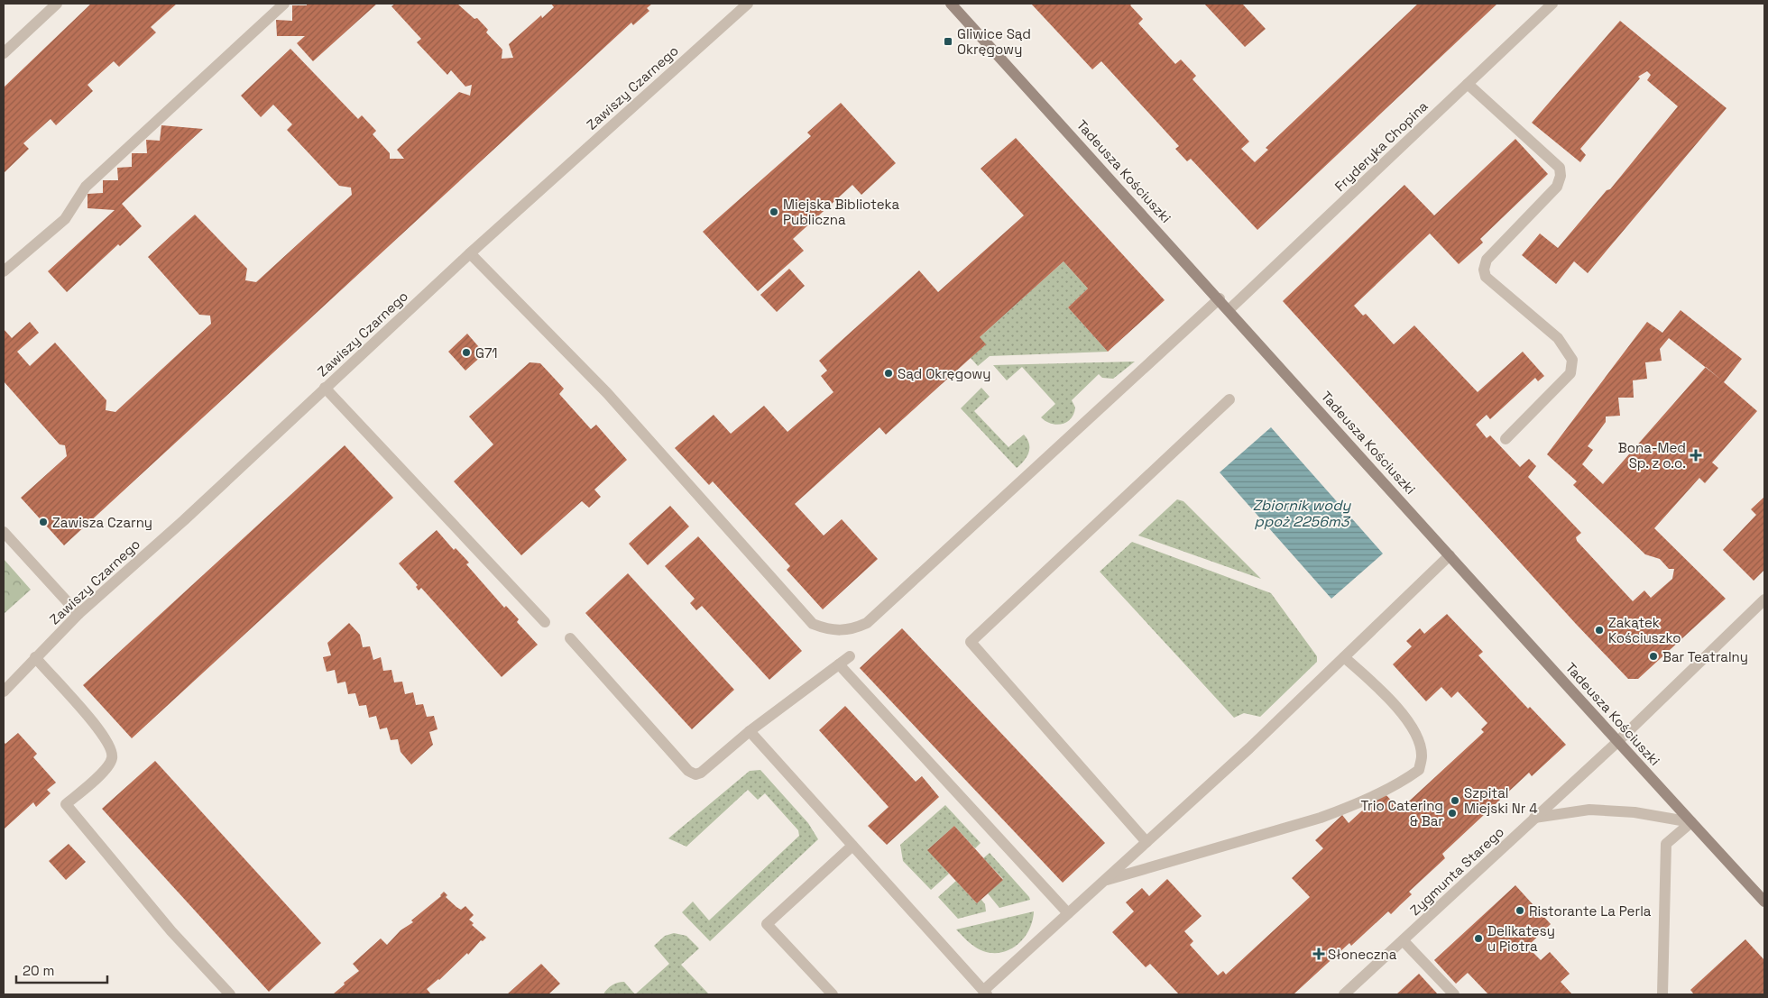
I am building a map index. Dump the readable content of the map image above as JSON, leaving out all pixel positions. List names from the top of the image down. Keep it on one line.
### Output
{"streets":{"street":["Zawiszy Czarnego","Fryderyka Chopina","Tadeusza Kościuszki","Zygmunta Starego"]},"crossings":[["Fryderyka Chopina","Tadeusza Kościuszki"],["Tadeusza Kościuszki","Zygmunta Starego"]],"water":["Zbiornik wody ppoż 2256m3"],"places":{"transit":["Gliwice Sąd Okręgowy"],"other":["Miejska Biblioteka Publiczna","G71","Sąd Okręgowy","Zawisza Czarny","Zakątek Kościuszko","Bar Teatralny","Szpital Miejski Nr 4","Trio Catering & Bar","Ristorante La Perla","Delikatesy u Piotra"],"health":["Bona-Med Sp. z o.o.","Słoneczna"]},"scale_bar":"20 m"}
